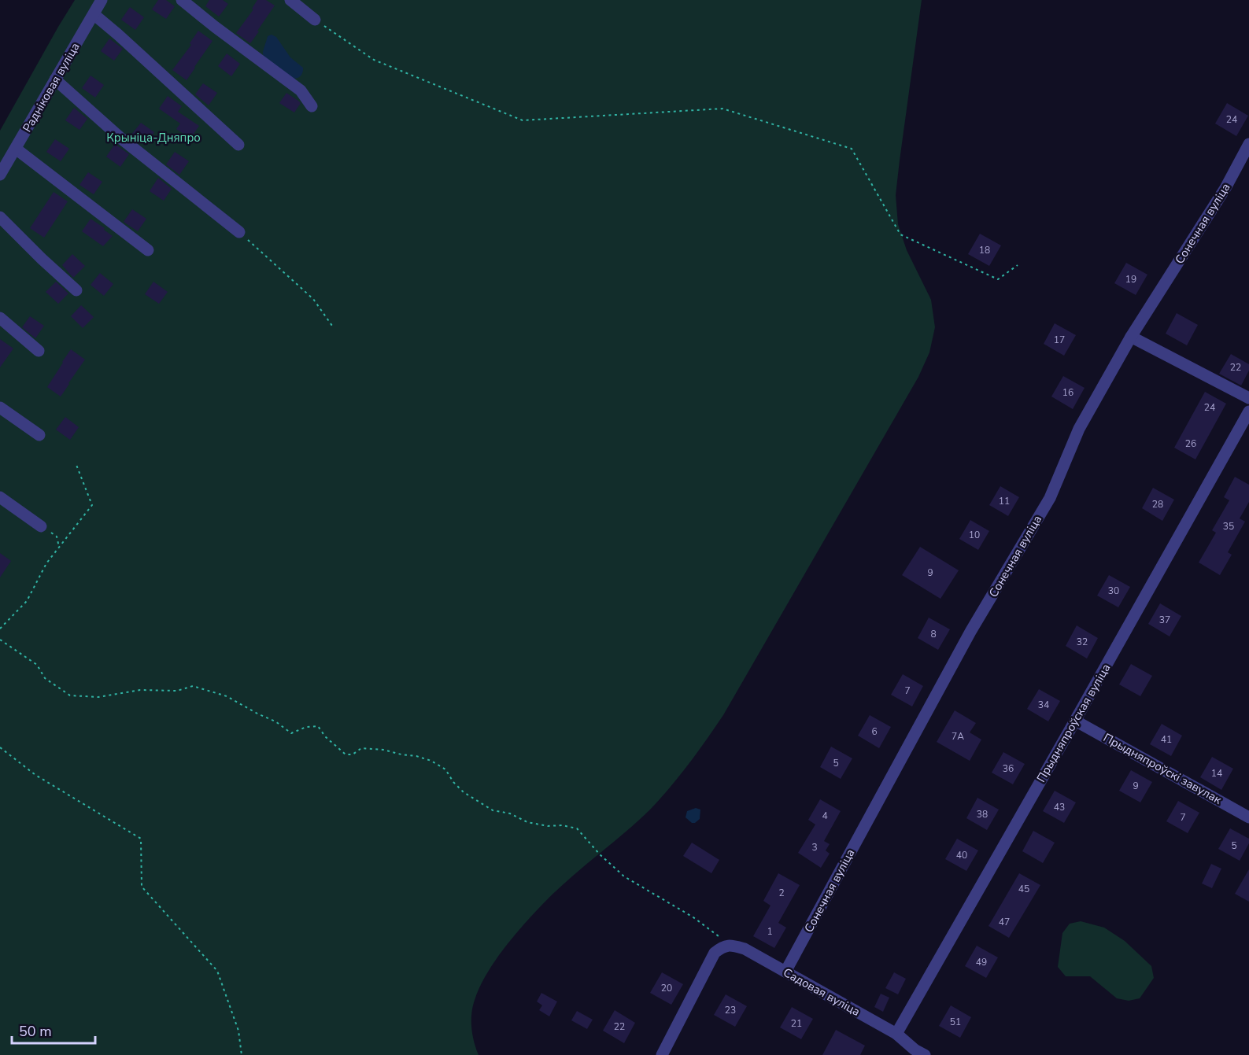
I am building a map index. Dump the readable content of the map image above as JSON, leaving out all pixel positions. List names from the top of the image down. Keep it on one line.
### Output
{"streets":{"street":["Радніковая вуліца","Сонечная вуліца","Прыдняпроўская вуліца","Прыдняпроўскі завулак","Садовая вуліца"]},"crossings":[["Сонечная вуліца","Садовая вуліца"],["Прыдняпроўская вуліца","Прыдняпроўскі завулак"],["Прыдняпроўская вуліца","Садовая вуліца"]],"parks":["Крыніца-Дняпро"],"house_numbers":["24","18","19","17","22","16","24","26","11","28","35","10","9","30","37","8","32","7","34","6","7А","41","5","36","14","9","43","38","4","7","5","3","40","45","2","47","1","49","20","23","51","21","22"],"scale_bar":"50 m"}
